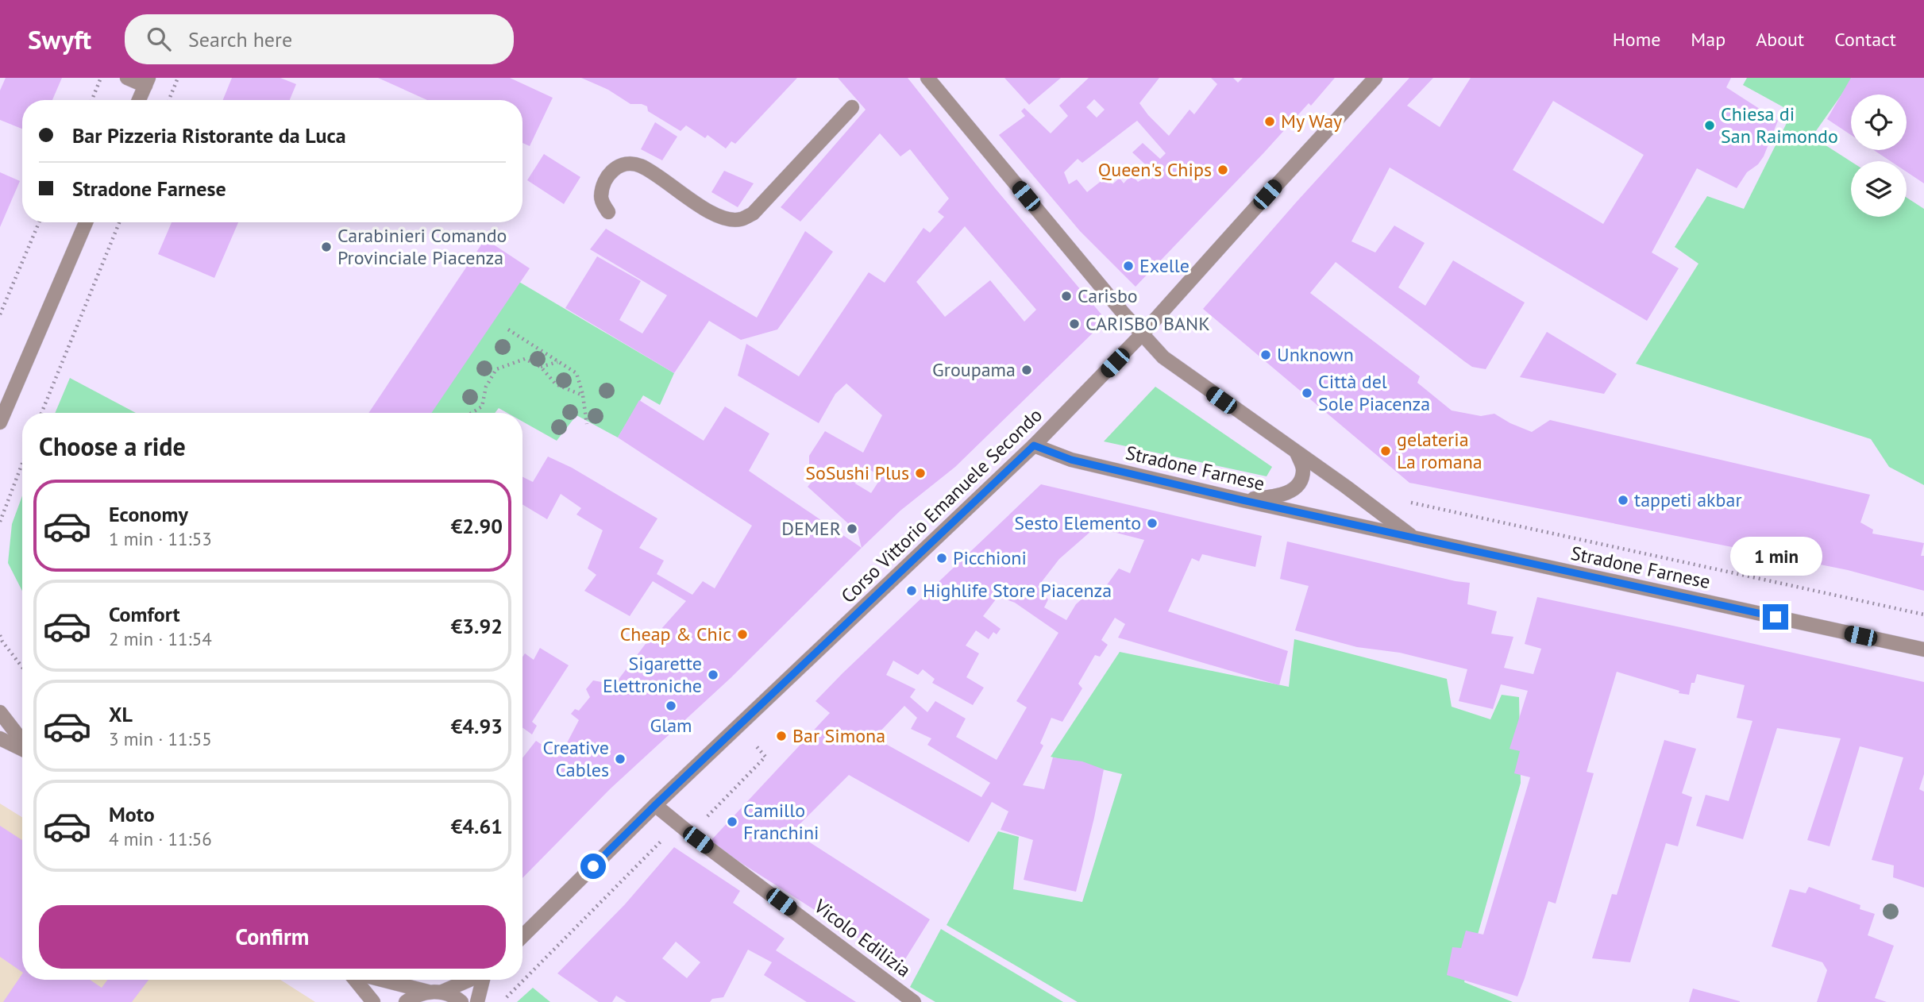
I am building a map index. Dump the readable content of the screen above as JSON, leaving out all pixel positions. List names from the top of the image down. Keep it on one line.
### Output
{"streets":{"street":["Stradone Farnese","Corso Vittorio Emanuele Secondo","Vicolo Edilizia"]},"crossings":[["Stradone Farnese","Corso Vittorio Emanuele Secondo"],["Corso Vittorio Emanuele Secondo","Vicolo Edilizia"]],"places":["My Way","Chiesa di San Raimondo","Queen's Chips","Carabinieri Comando Provinciale Piacenza","Exelle","Carisbo","CARISBO BANK","Unknown","Groupama","Città del Sole Piacenza","gelateria La romana","SoSushi Plus","tappeti akbar","Sesto Elemento","DEMER","Picchioni","Highlife Store Piacenza","Cheap & Chic","Sigarette Elettroniche","Glam","Bar Simona","Creative Cables","Camillo Franchini"],"page":{"header":"Swyft","search":"Search here","nav":["Home","Map","About","Contact"],"banner":["Bar Pizzeria Ristorante da Luca","Stradone Farnese"],"heading":"Choose a ride","list":[{"name":"Economy","note":"1 min · 11:53","value":"€2.90"},{"name":"Comfort","note":"2 min · 11:54","value":"€3.92"},{"name":"XL","note":"3 min · 11:55","value":"€4.93"},{"name":"Moto","note":"4 min · 11:56","value":"€4.61"}],"bubble":"1 min","buttons":"Confirm"}}
